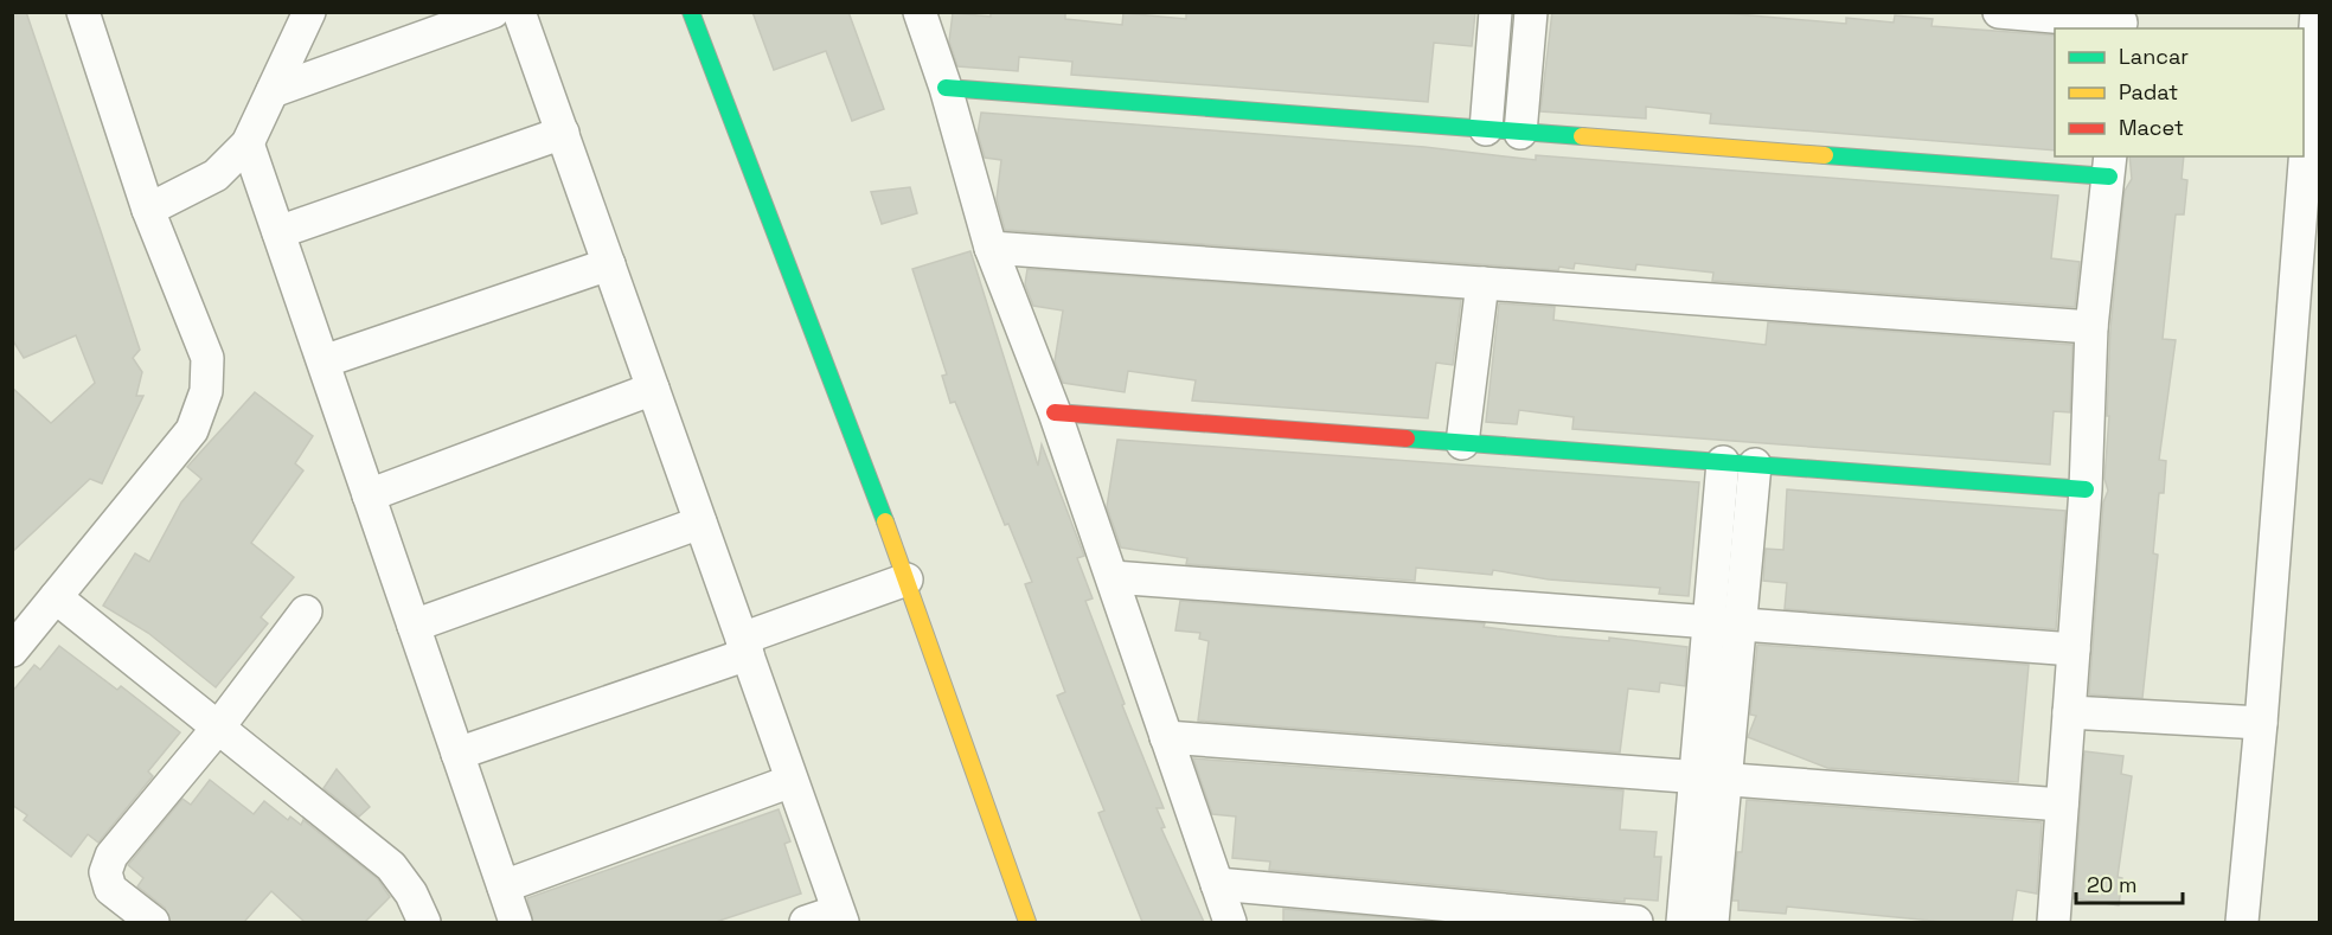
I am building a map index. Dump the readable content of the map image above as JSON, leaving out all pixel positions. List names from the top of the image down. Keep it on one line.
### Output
{"legend":["Lancar","Padat","Macet"],"scale_bar":"20 m"}
